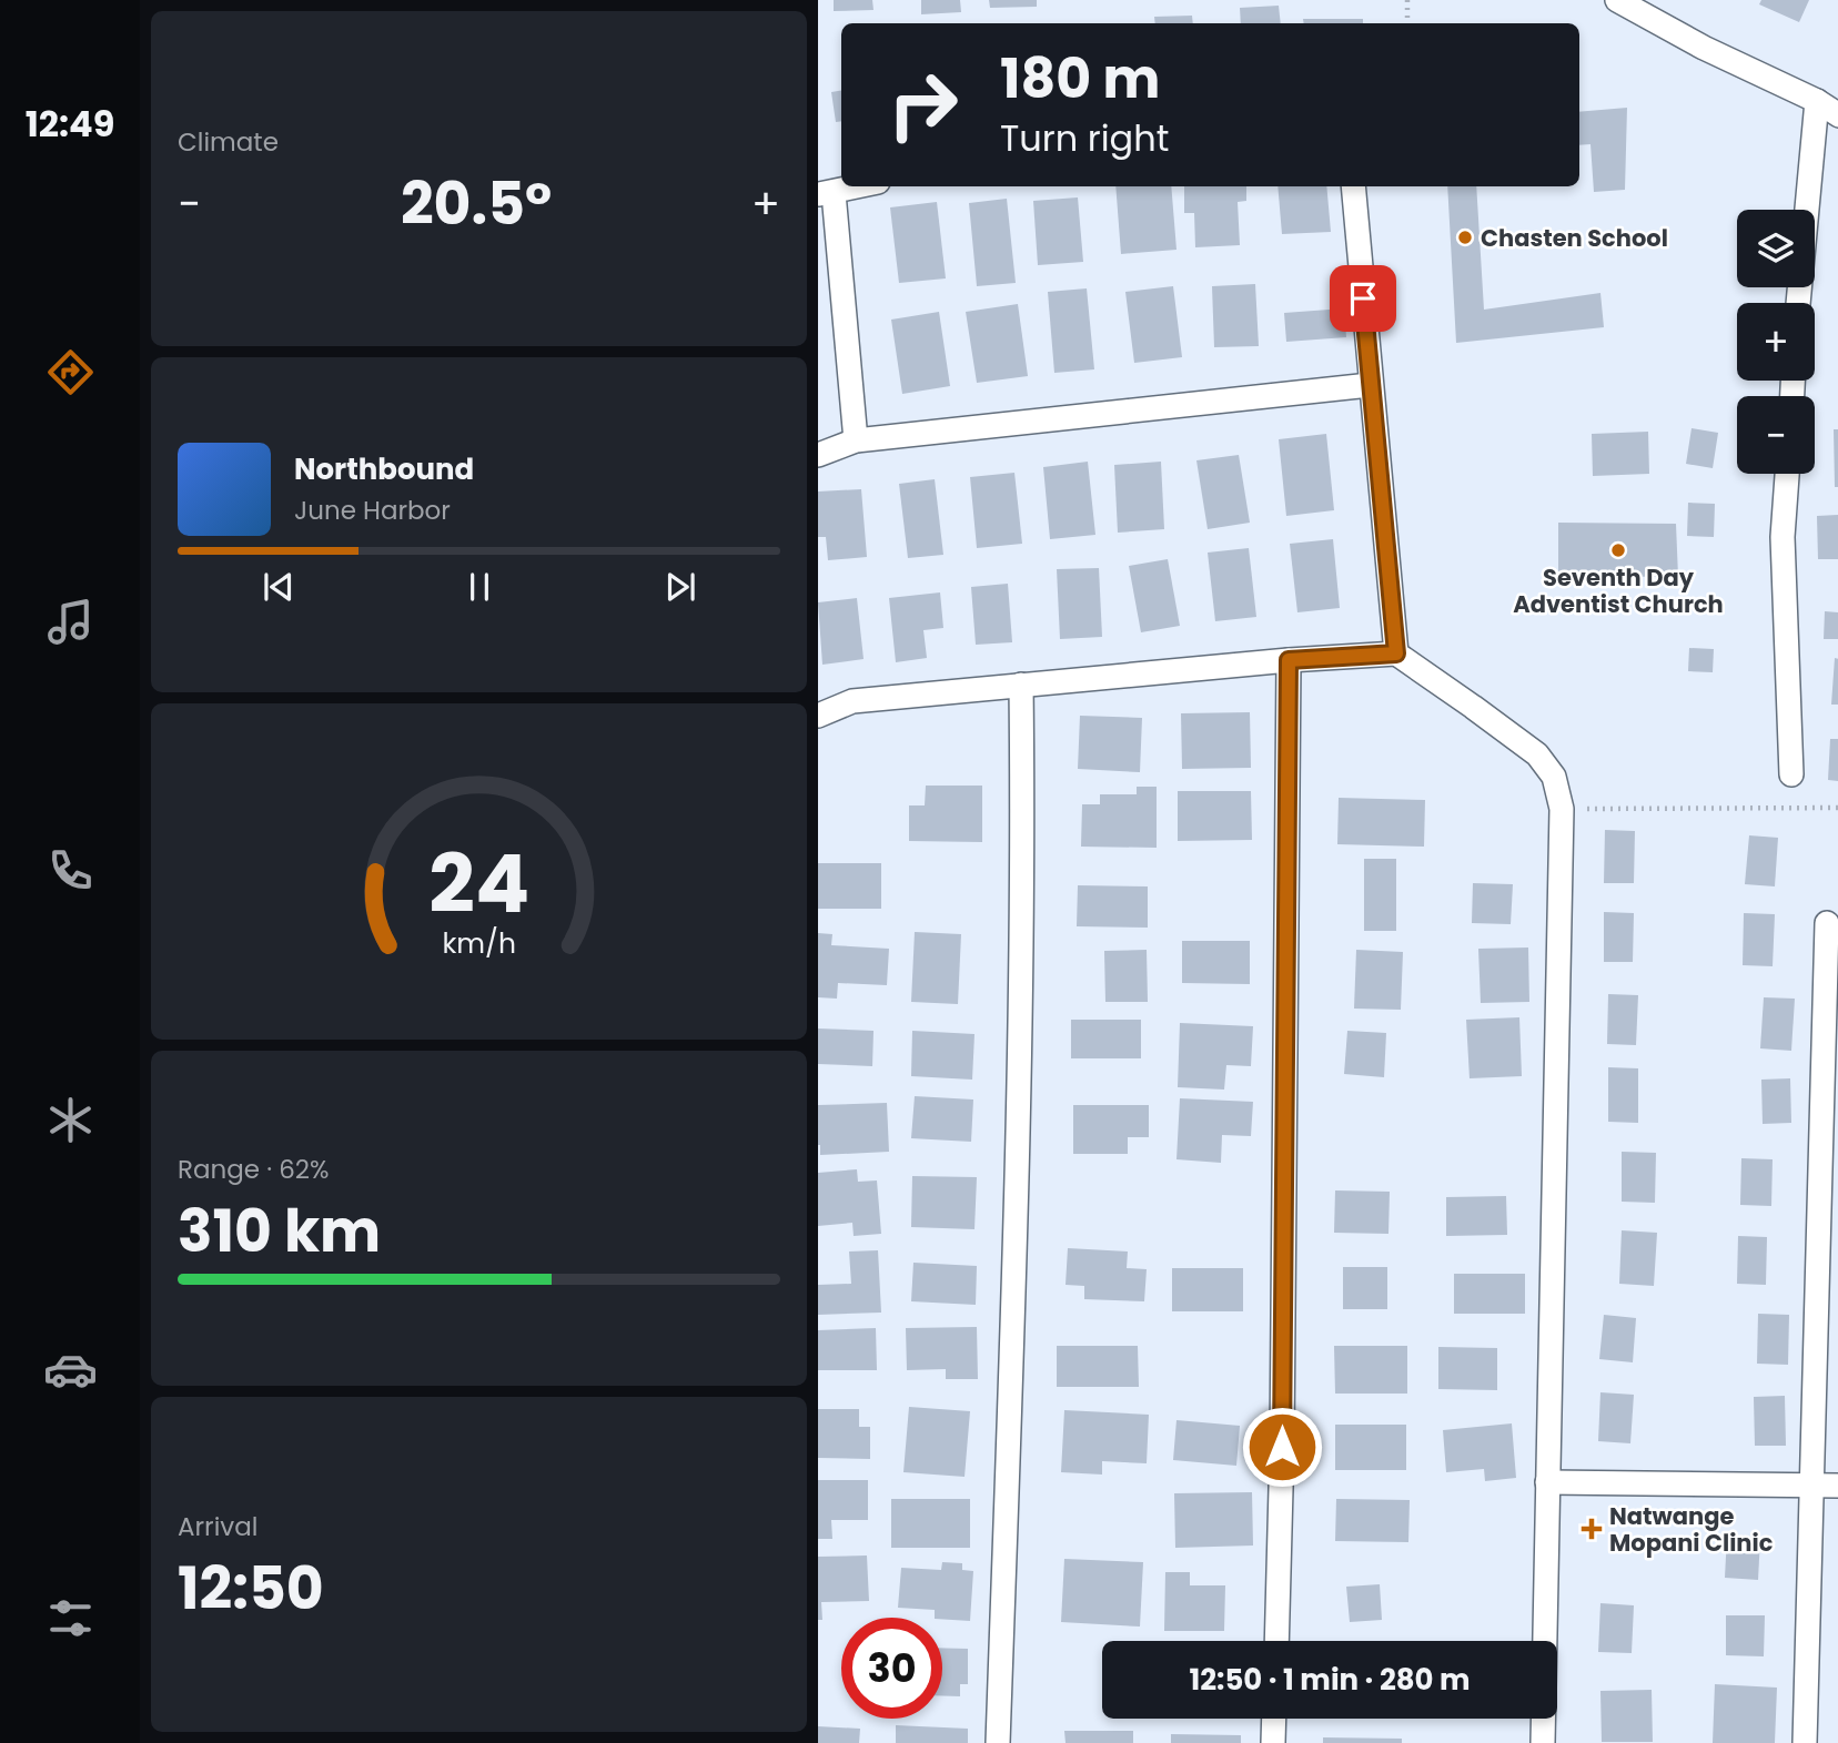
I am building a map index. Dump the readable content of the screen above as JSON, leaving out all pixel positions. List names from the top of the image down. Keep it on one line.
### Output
{"places":{"other":["Chasten School","Seventh Day Adventist Church"],"health":["Natwange Mopani Clinic"]},"page":{"tabs":"12:49","tile":["Climate",["Range · 62%","310 km"],["Arrival","12:50"]],"turn":["180 m","Turn right"],"heat":["−","20.5°","+"],"map_buttons":["+","−"],"song":["Northbound","June Harbor"],"limit":"30","trip":"12:50 · 1 min · 280 m","gauge":["24","km/h"]}}
